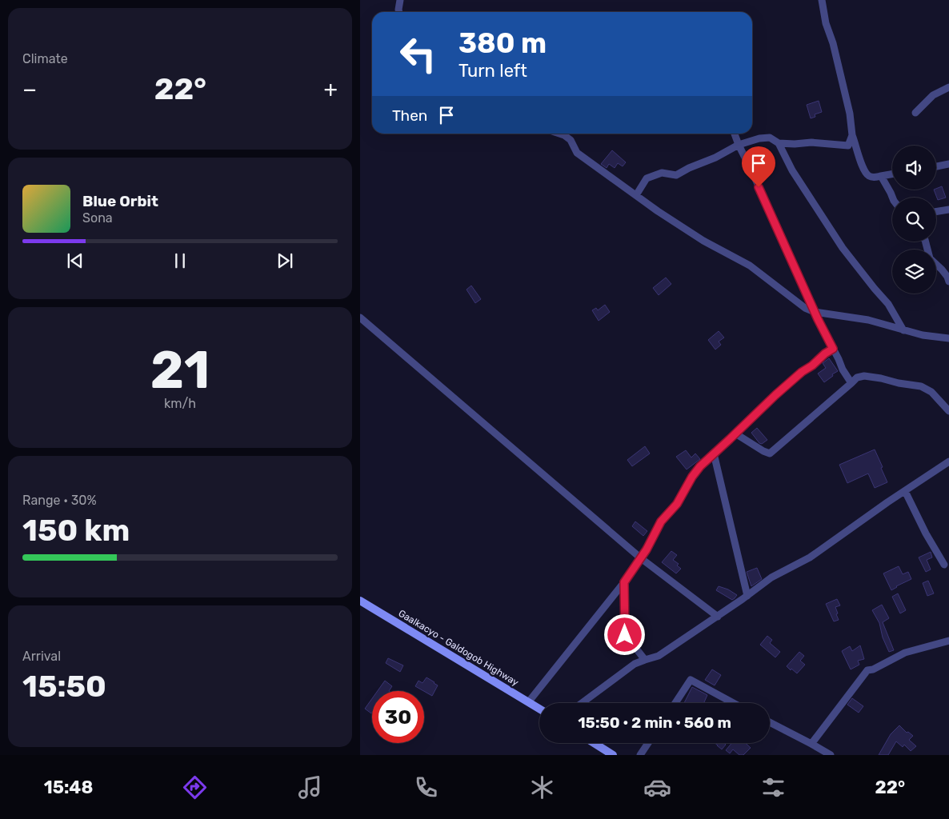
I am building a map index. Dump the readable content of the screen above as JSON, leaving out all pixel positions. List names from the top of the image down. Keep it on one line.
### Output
{"streets":{"street":["Gaalkacyo - Galdogob Highway"]},"page":{"tile":["Climate",["21","km/h"],["Range · 30%","150 km"],["Arrival","15:50"]],"turn":["380 m","Turn left"],"heat":["−","22°","+"],"then":"Then","song":["Blue Orbit","Sona"],"limit":"30","trip":"15:50 · 2 min · 560 m","tabs":["15:48","22°"]}}
